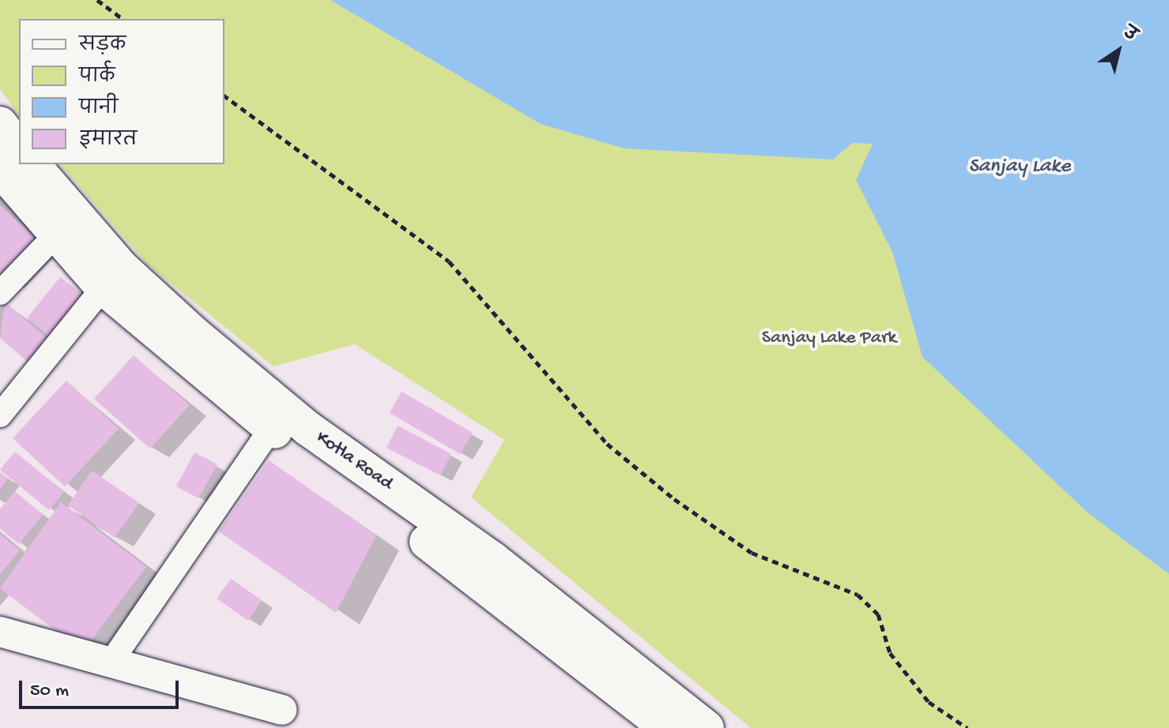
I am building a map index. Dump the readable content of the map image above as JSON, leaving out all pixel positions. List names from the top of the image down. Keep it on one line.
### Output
{"streets":{"main road":["Kotla Road"]},"water":["Sanjay Lake"],"parks":["Sanjay Lake Park"],"legend":["सड़क","पार्क","पानी","इमारत"],"scale_bar":"50 m","north":"top right"}
